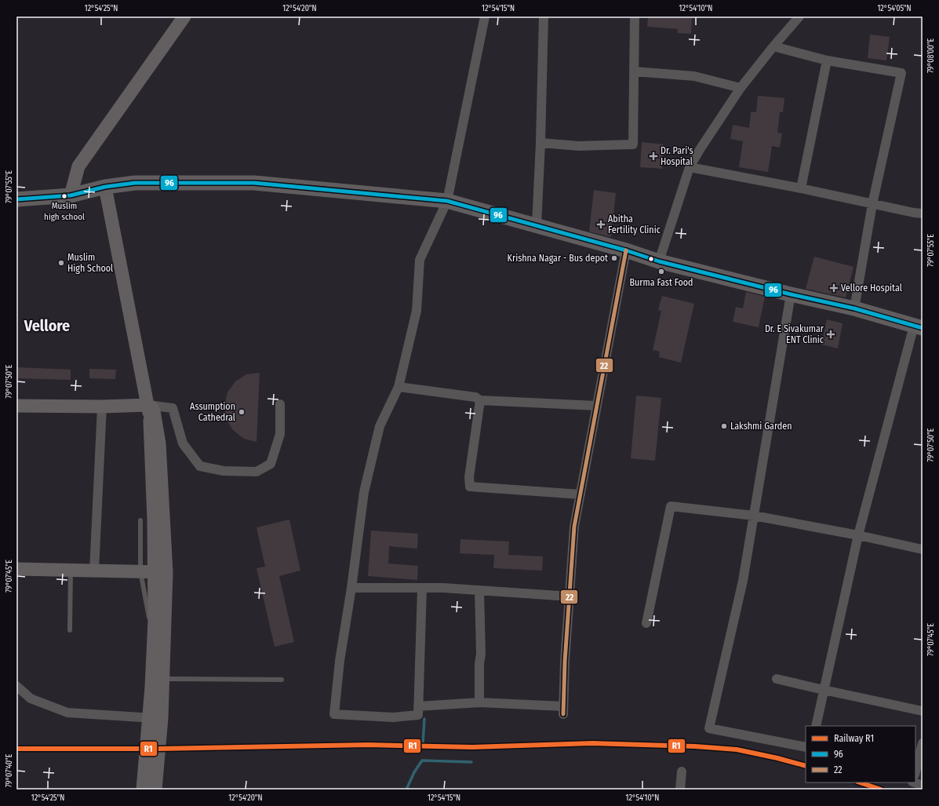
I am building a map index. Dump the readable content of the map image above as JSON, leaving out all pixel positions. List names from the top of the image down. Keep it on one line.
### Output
{"districts":["Vellore"],"places":{"health":["Dr. Pari's Hospital","Abitha Fertility Clinic","Vellore Hospital","Dr. E Sivakumar ENT Clinic"],"other":["Muslim high school","Krishna Nagar - Bus depot","Muslim High School","Burma Fast Food","Assumption Cathedral","Lakshmi Garden"]},"lines":["transit line 96","transit line 22","rail line R1"],"legend":["Railway R1","96","22"],"coordinates":["12°54'25\"N","12°54'20\"N","12°54'15\"N","12°54'10\"N","12°54'05\"N","79°08'00\"E","79°07'55\"E","79°07'50\"E","79°07'45\"E","79°07'40\"E"]}
